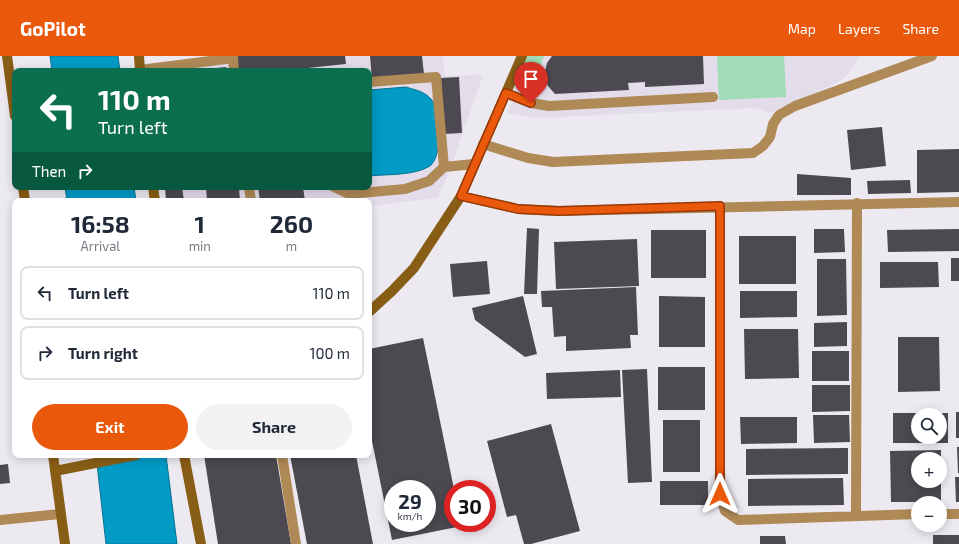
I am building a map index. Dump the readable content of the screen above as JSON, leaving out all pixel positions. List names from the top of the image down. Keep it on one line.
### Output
{"page":{"header":"GoPilot","nav":["Map","Layers","Share"],"turn":["110 m","Turn left"],"then":"Then","eta":["16:58","Arrival","1","min","260","m"],"list":[{"name":"Turn left","value":"110 m"},{"name":"Turn right","value":"100 m"}],"buttons":["Exit","Share"],"map_buttons":["+","−"],"speed":"29 km/h","limit":"30"}}
